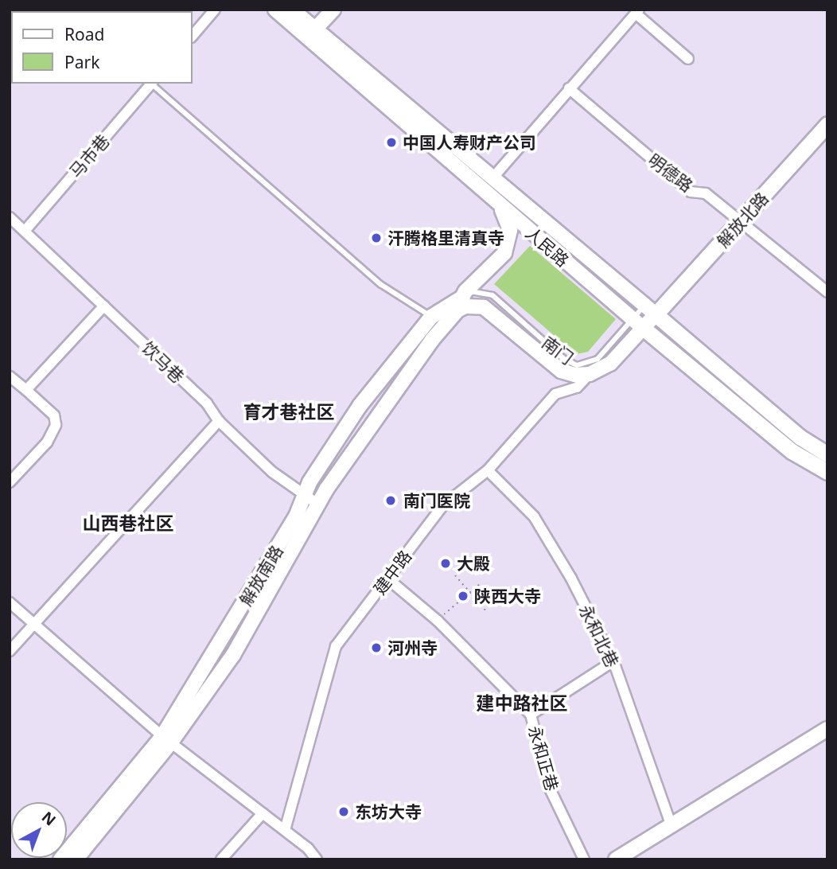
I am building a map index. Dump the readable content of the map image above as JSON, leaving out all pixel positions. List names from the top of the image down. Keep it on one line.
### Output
{"streets":{"main road":["解放北路","人民路","解放南路"],"street":["马市巷","明德路","饮马巷","建中路","永和北巷","永和正巷"],"lane":["南门"]},"crossings":[["马市巷","饮马巷"],["明德路","解放北路"],["解放北路","人民路"],["人民路","南门"],["人民路","解放南路"],["南门","解放南路"],["饮马巷","解放南路"],["建中路","解放南路"],["建中路","永和北巷"],["建中路","永和正巷"]],"districts":["育才巷社区","山西巷社区","建中路社区"],"places":["中国人寿财产公司","汗腾格里清真寺","南门医院","大殿","陕西大寺","河州寺","东坊大寺"],"legend":["Road","Park"],"north":"top right"}
